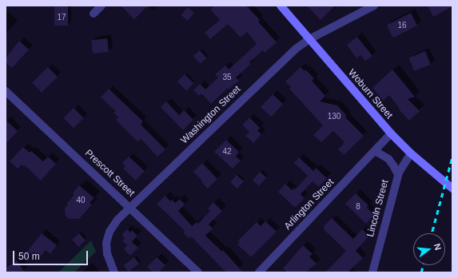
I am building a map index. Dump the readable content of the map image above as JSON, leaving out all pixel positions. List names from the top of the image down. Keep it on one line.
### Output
{"streets":{"street":["Woburn Street","Washington Street","Prescott Street","Arlington Street","Lincoln Street"]},"crossings":[["Woburn Street","Washington Street"],["Woburn Street","Arlington Street"],["Woburn Street","Lincoln Street"],["Washington Street","Prescott Street"]],"house_numbers":["17","16","35","130","42","40","8"],"scale_bar":"50 m","north":"right"}
